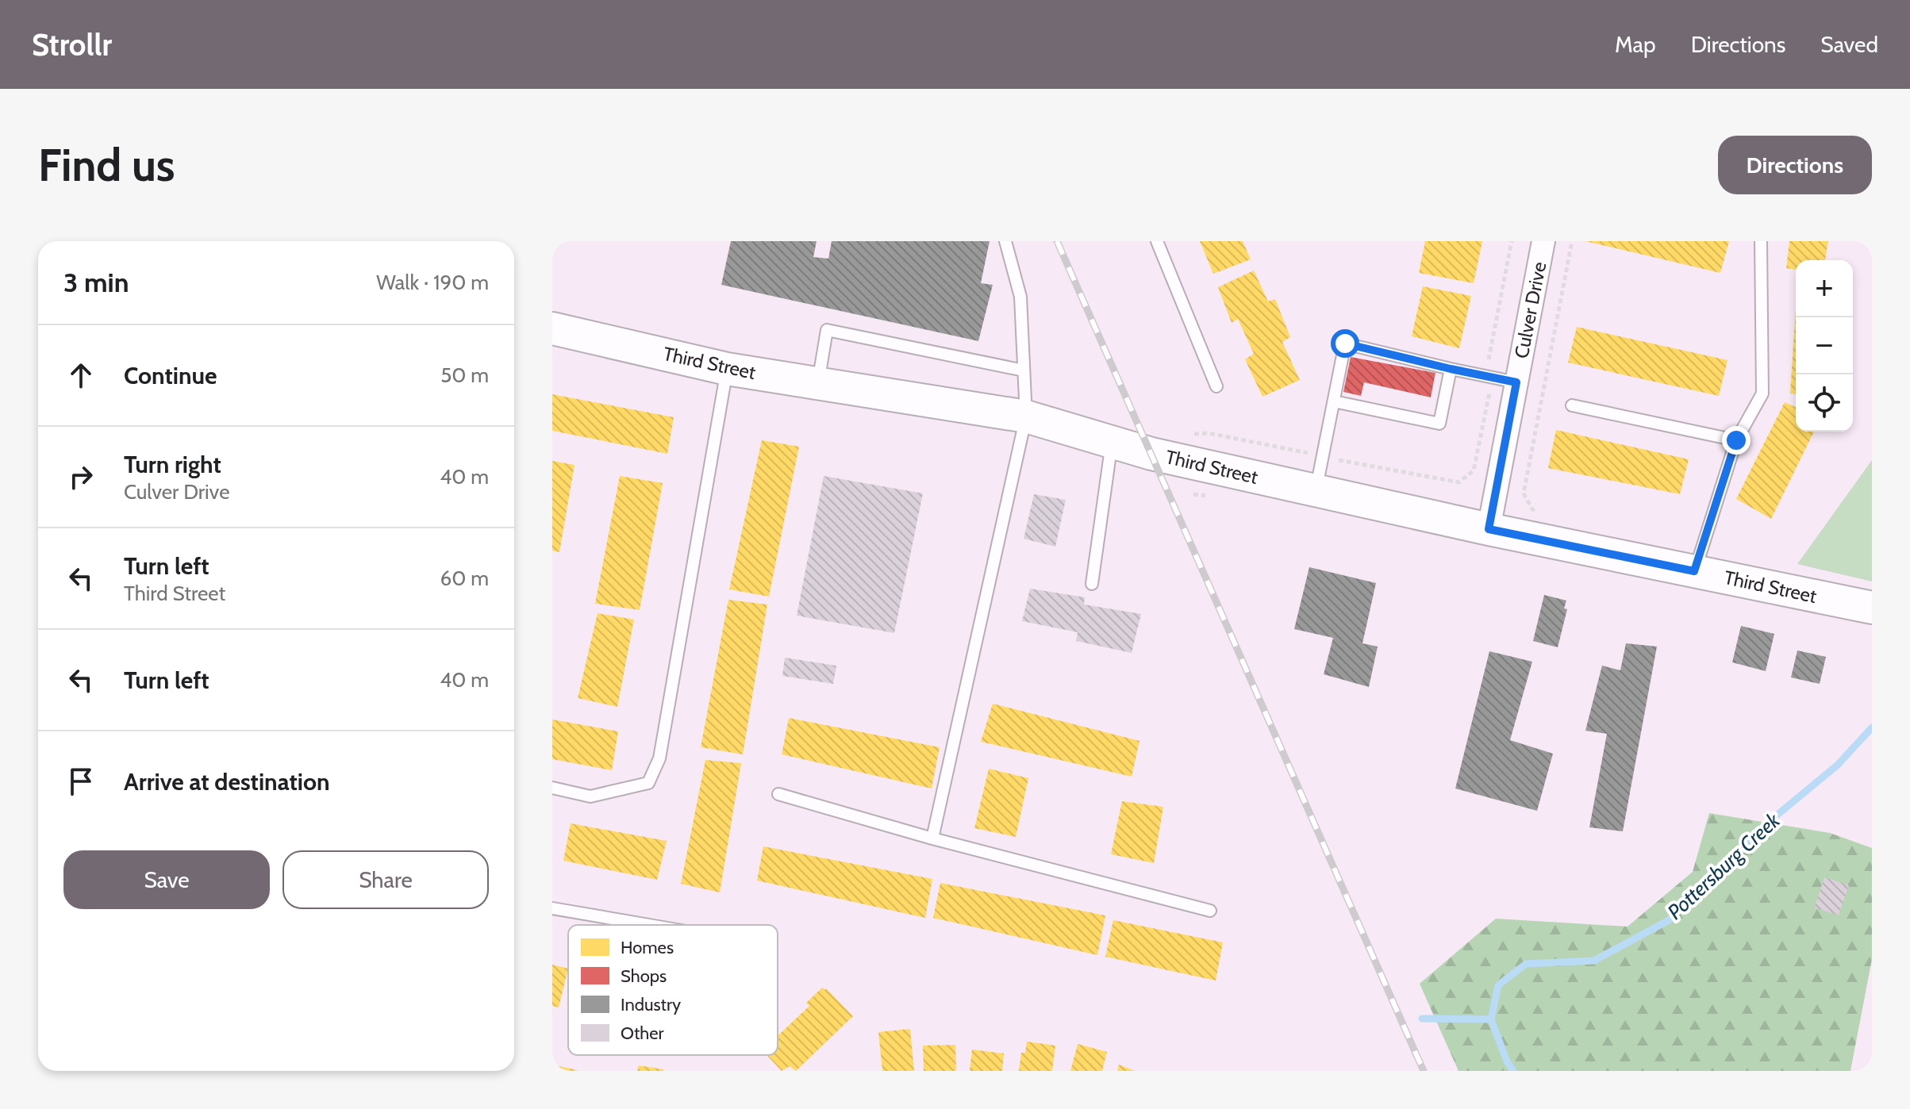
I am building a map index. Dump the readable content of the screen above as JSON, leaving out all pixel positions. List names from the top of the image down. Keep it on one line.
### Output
{"streets":{"street":["Culver Drive","Third Street"]},"crossings":[["Culver Drive","Third Street"]],"water":["Pottersburg Creek"],"legend":["Homes","Shops","Industry","Other"],"page":{"header":"Strollr","nav":["Map","Directions","Saved"],"buttons":["Directions",["Save","Share"]],"title":"Find us","heading":["3 min","Walk · 190 m"],"map_buttons":["+","−"],"list":[["Continue","50 m"],["Turn right","Culver Drive","40 m"],["Turn left","Third Street","60 m"],["Turn left","40 m"],"Arrive at destination"]}}
